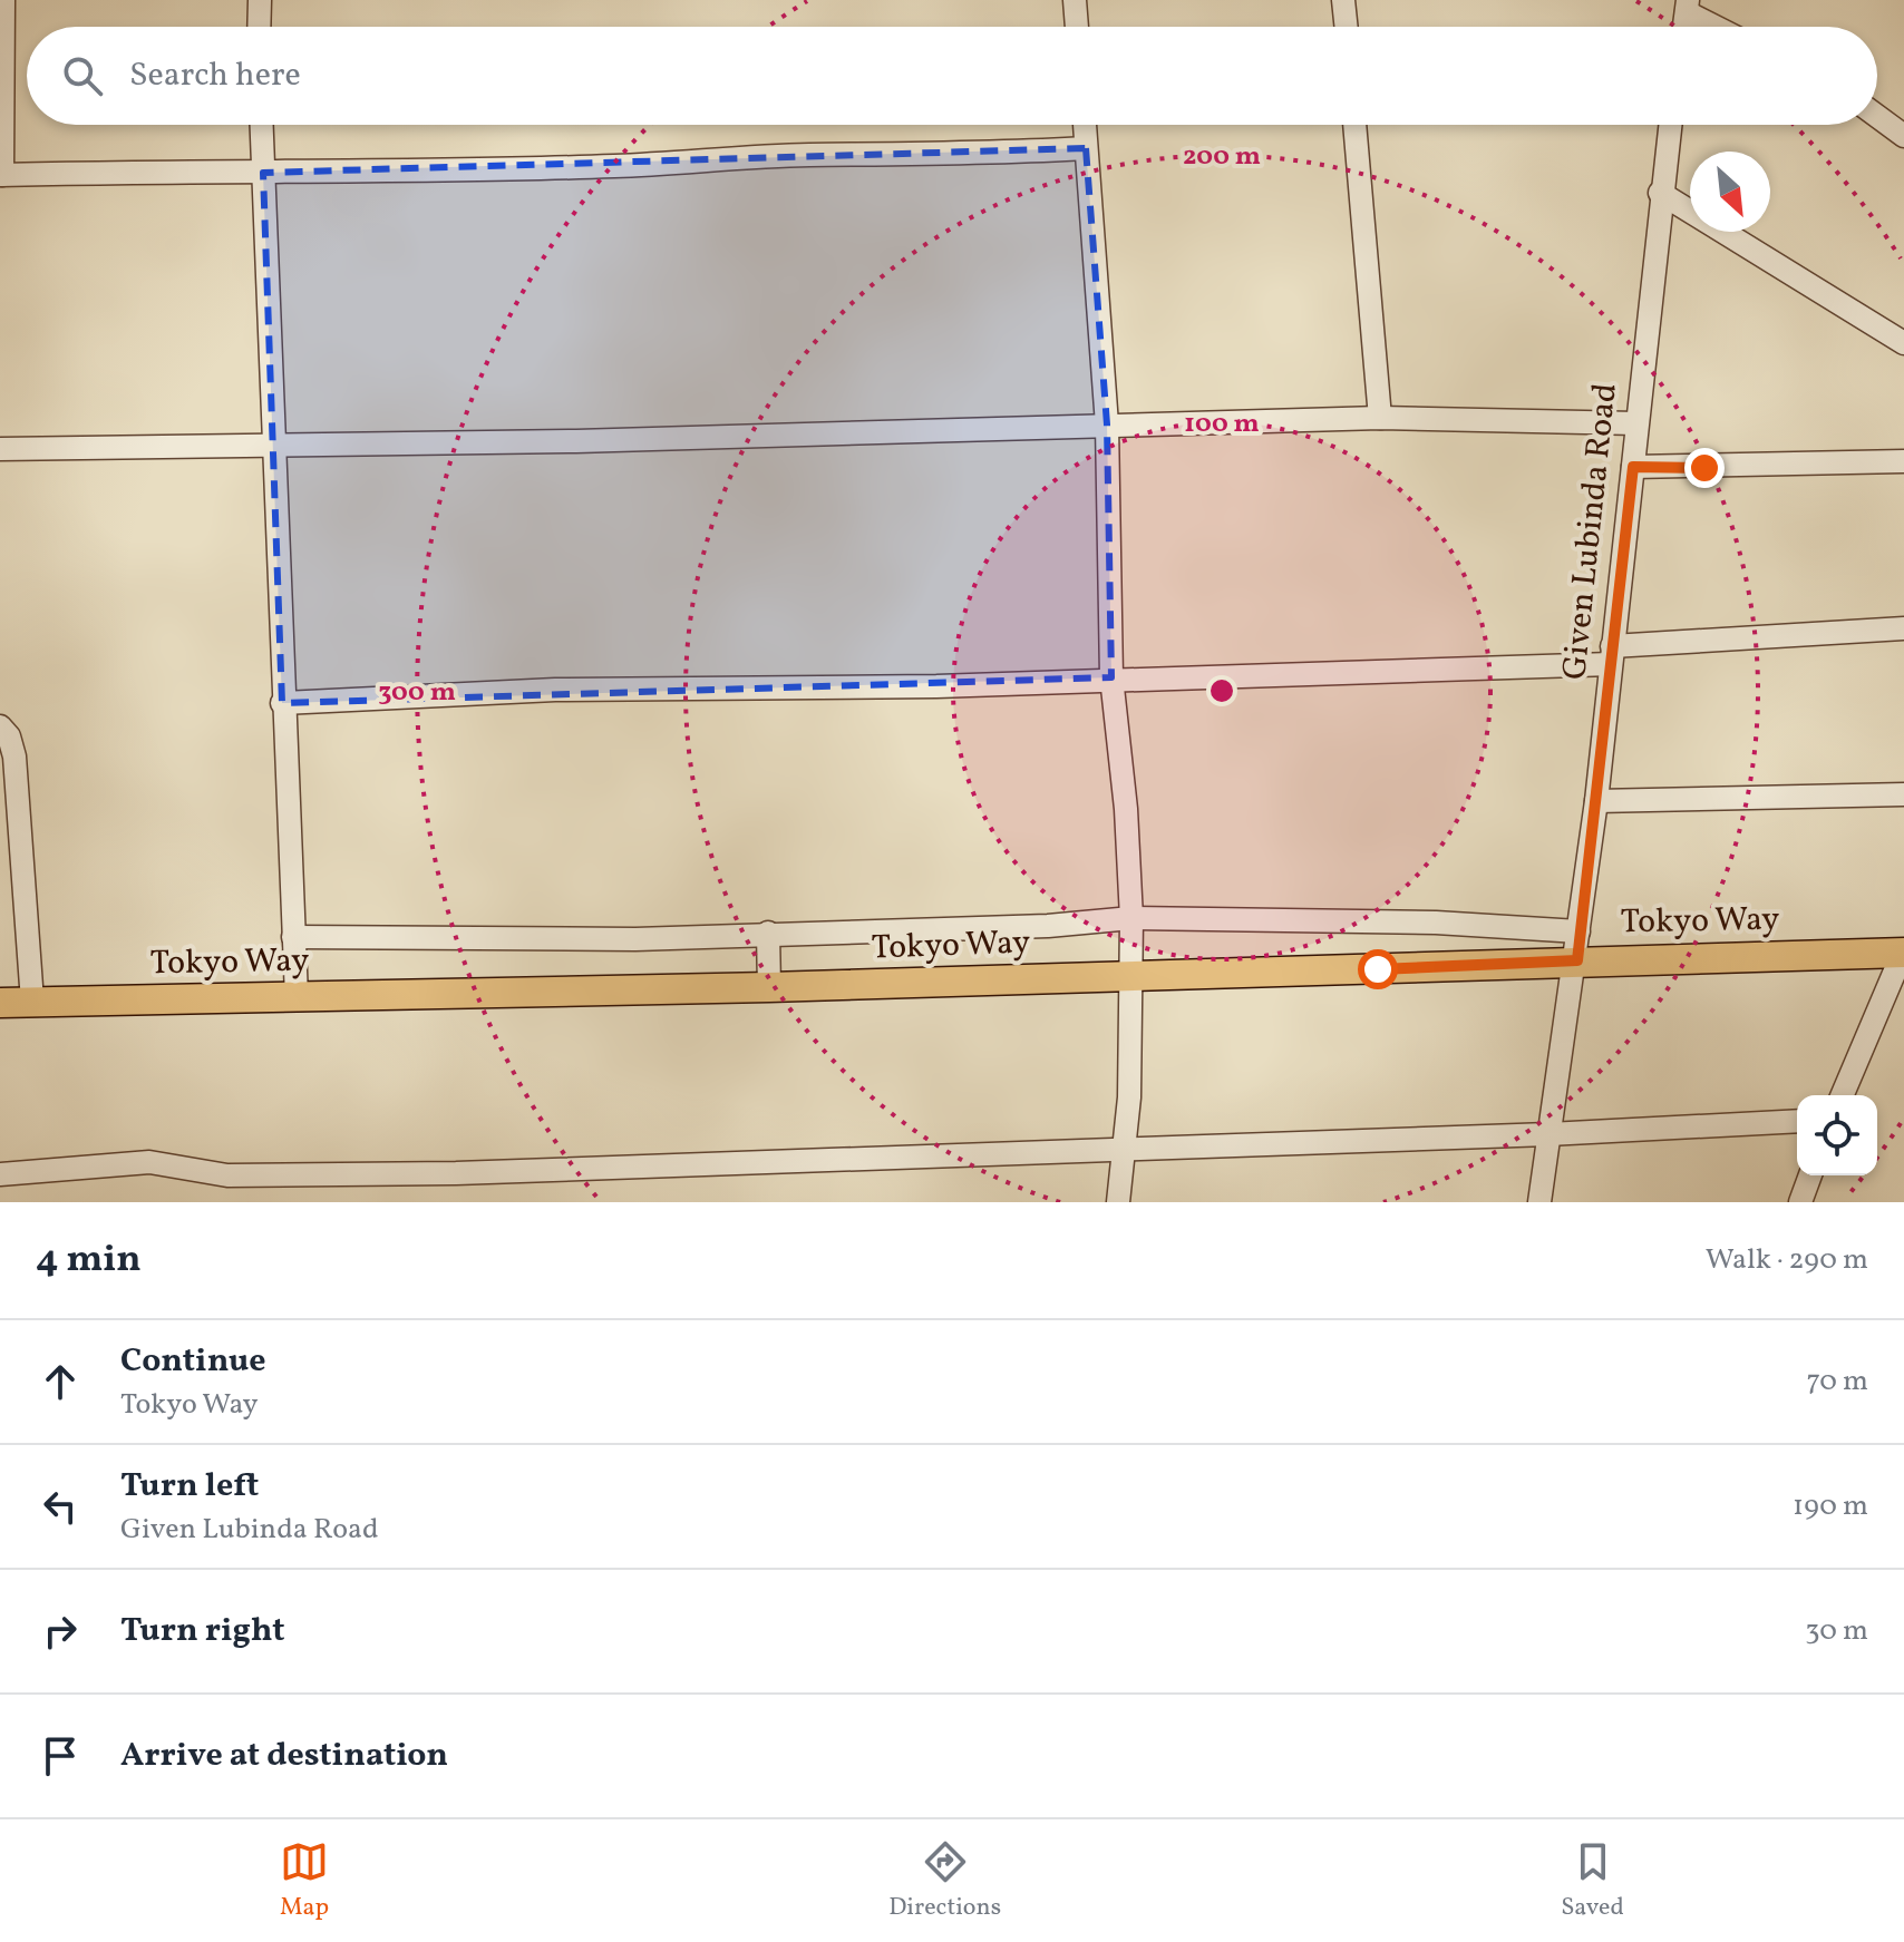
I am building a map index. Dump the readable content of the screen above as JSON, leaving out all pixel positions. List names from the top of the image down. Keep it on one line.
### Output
{"streets":{"main road":["Tokyo Way"],"street":["Given Lubinda Road"]},"crossings":[["Given Lubinda Road","Tokyo Way"]],"north":"bottom right","page":{"search":"Search here","heading":["4 min","Walk · 290 m"],"list":[["Continue","Tokyo Way","70 m"],["Turn left","Given Lubinda Road","190 m"],["Turn right","30 m"],"Arrive at destination"],"nav":["Map","Directions","Saved"]},"rings":["200 m","100 m","300 m"]}
